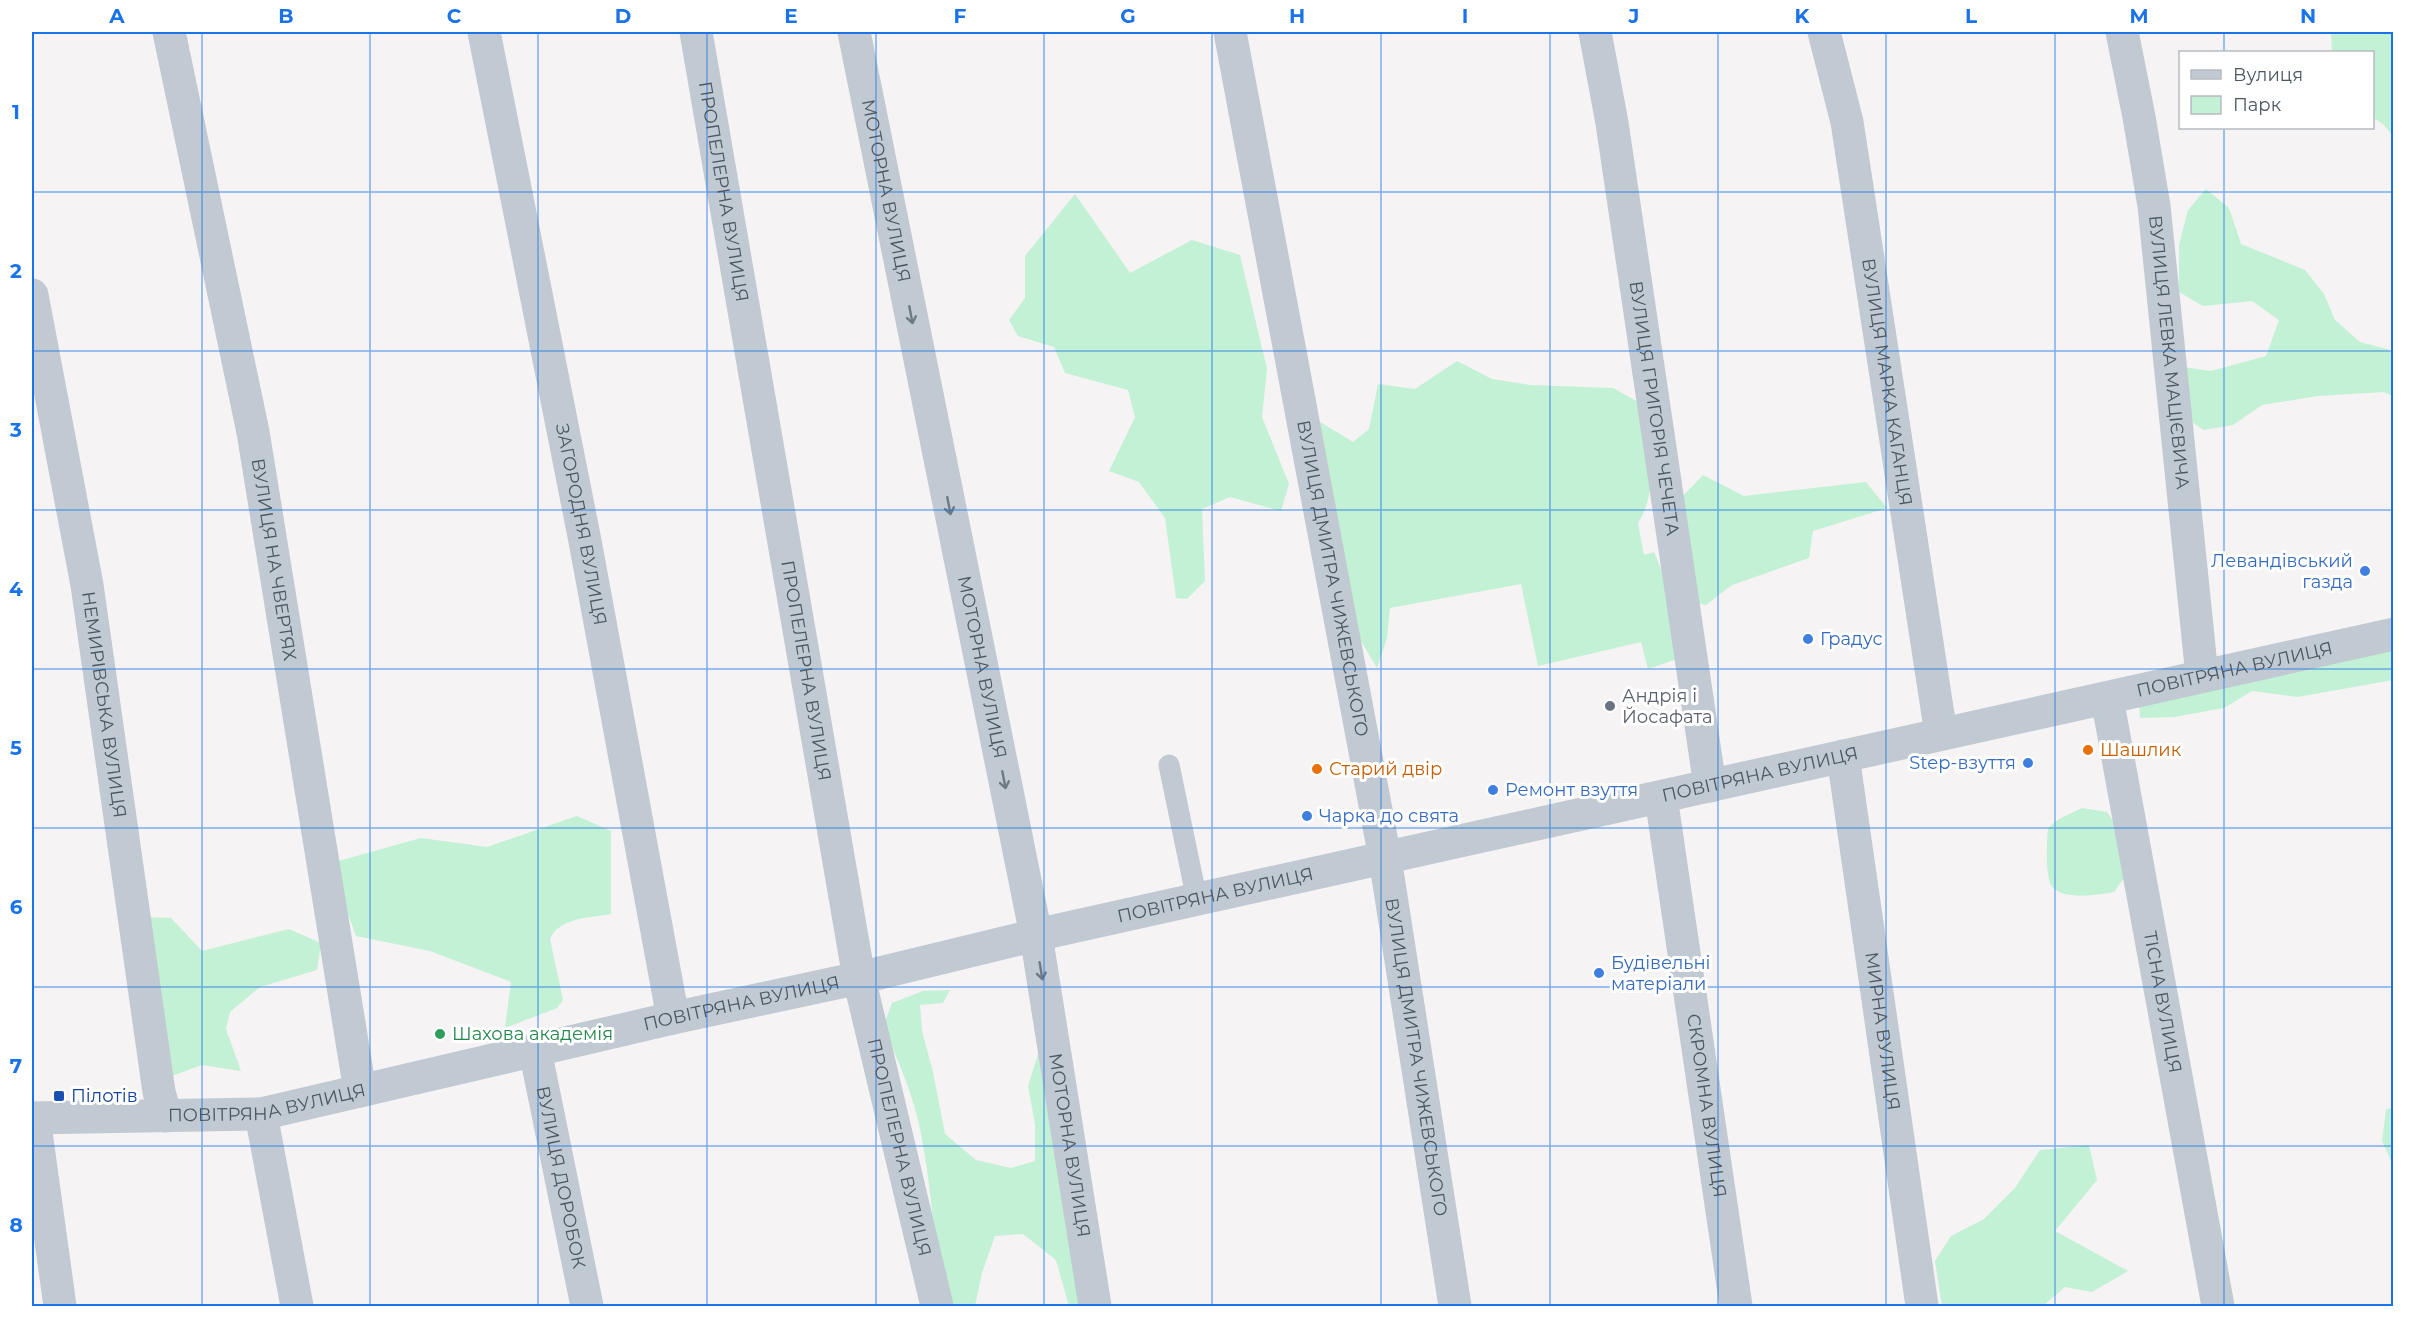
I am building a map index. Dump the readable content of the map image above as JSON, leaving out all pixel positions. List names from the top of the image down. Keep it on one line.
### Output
{"streets":{"street":["МОТОРНА ВУЛИЦЯ","ПРОПЕЛЕРНА ВУЛИЦЯ","ВУЛИЦЯ ЛЕВКА МАЦІЄВИЧА","ВУЛИЦЯ МАРКА КАГАНЦЯ","ВУЛИЦЯ ГРИГОРІЯ ЧЕЧЕТА","ЗАГОРОДНЯ ВУЛИЦЯ","ВУЛИЦЯ НА ЧВЕРТЯХ","ВУЛИЦЯ ДМИТРА ЧИЖЕВСЬКОГО","ПОВІТРЯНА ВУЛИЦЯ","НЕМИРІВСЬКА ВУЛИЦЯ","ТІСНА ВУЛИЦЯ","МИРНА ВУЛИЦЯ","СКРОМНА ВУЛИЦЯ","ВУЛИЦЯ ДОРОБОК"]},"crossings":[["МОТОРНА ВУЛИЦЯ","ПОВІТРЯНА ВУЛИЦЯ"],["ПРОПЕЛЕРНА ВУЛИЦЯ","ПОВІТРЯНА ВУЛИЦЯ"],["ВУЛИЦЯ ЛЕВКА МАЦІЄВИЧА","ПОВІТРЯНА ВУЛИЦЯ"],["ВУЛИЦЯ МАРКА КАГАНЦЯ","ПОВІТРЯНА ВУЛИЦЯ"],["ВУЛИЦЯ ГРИГОРІЯ ЧЕЧЕТА","ПОВІТРЯНА ВУЛИЦЯ"],["ЗАГОРОДНЯ ВУЛИЦЯ","ПОВІТРЯНА ВУЛИЦЯ"],["ВУЛИЦЯ НА ЧВЕРТЯХ","ПОВІТРЯНА ВУЛИЦЯ"],["ВУЛИЦЯ ДМИТРА ЧИЖЕВСЬКОГО","ПОВІТРЯНА ВУЛИЦЯ"],["ПОВІТРЯНА ВУЛИЦЯ","НЕМИРІВСЬКА ВУЛИЦЯ"],["ПОВІТРЯНА ВУЛИЦЯ","ТІСНА ВУЛИЦЯ"],["ПОВІТРЯНА ВУЛИЦЯ","МИРНА ВУЛИЦЯ"],["ПОВІТРЯНА ВУЛИЦЯ","СКРОМНА ВУЛИЦЯ"],["ПОВІТРЯНА ВУЛИЦЯ","ВУЛИЦЯ ДОРОБОК"]],"one_way":["МОТОРНА ВУЛИЦЯ"],"places":{"other":["Левандівський газда","Градус","Андрія і Йосафата","Шашлик","Step-взуття","Старий двір","Ремонт взуття","Чарка до свята","Будівельні матеріали","Шахова академія"],"transit":["Пілотів"]},"legend":["Вулиця","Парк"],"grid":{"columns":["A","B","C","D","E","F","G","H","I","J","K","L","M","N"],"rows":["1","2","3","4","5","6","7","8"]}}
